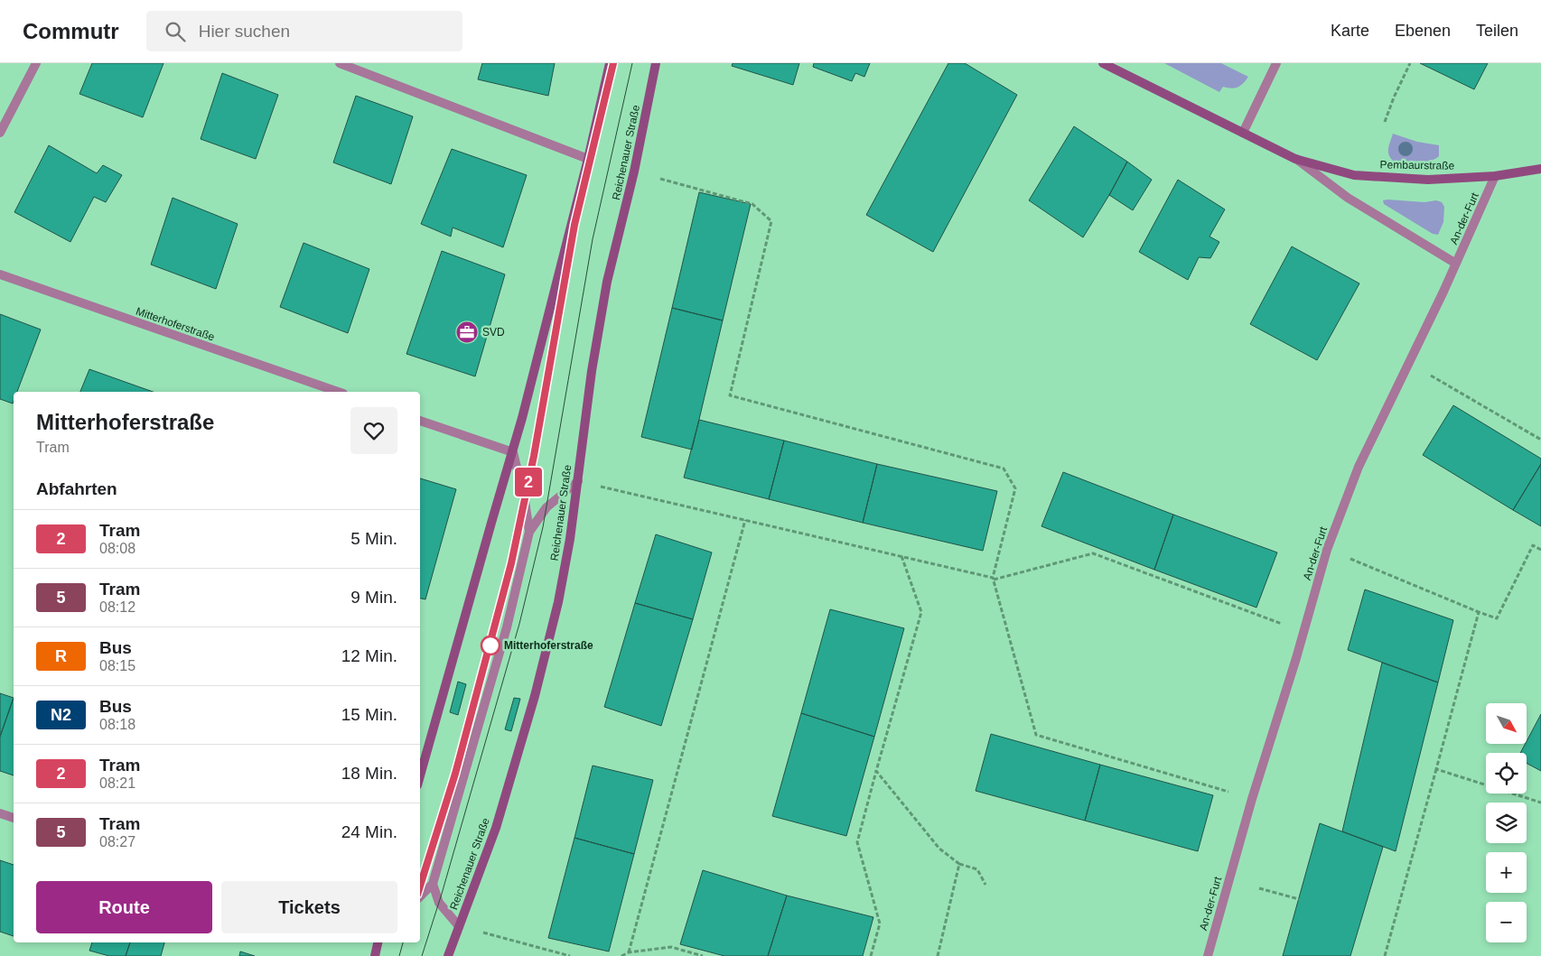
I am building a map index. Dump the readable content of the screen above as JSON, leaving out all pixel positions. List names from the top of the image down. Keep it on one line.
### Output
{"streets":{"street":["Reichenauer Straße","Pembaurstraße","An-der-Furt","Mitterhoferstraße"]},"crossings":[["Pembaurstraße","An-der-Furt"]],"places":{"office":["SVD"],"other":["Mitterhoferstraße"]},"lines":["tram line 2"],"north":"bottom right","page":{"header":"Commutr","search":"Hier suchen","nav":["Karte","Ebenen","Teilen"],"on_map":"2","heading":[["Mitterhoferstraße","Tram"],"Abfahrten"],"list":[{"mark":"2","name":"Tram","note":"08:08","value":"5 Min."},{"mark":"5","name":"Tram","note":"08:12","value":"9 Min."},{"mark":"R","name":"Bus","note":"08:15","value":"12 Min."},{"mark":"N2","name":"Bus","note":"08:18","value":"15 Min."},{"mark":"2","name":"Tram","note":"08:21","value":"18 Min."},{"mark":"5","name":"Tram","note":"08:27","value":"24 Min."}],"map_buttons":["+","−"],"buttons":["Route","Tickets"]}}
